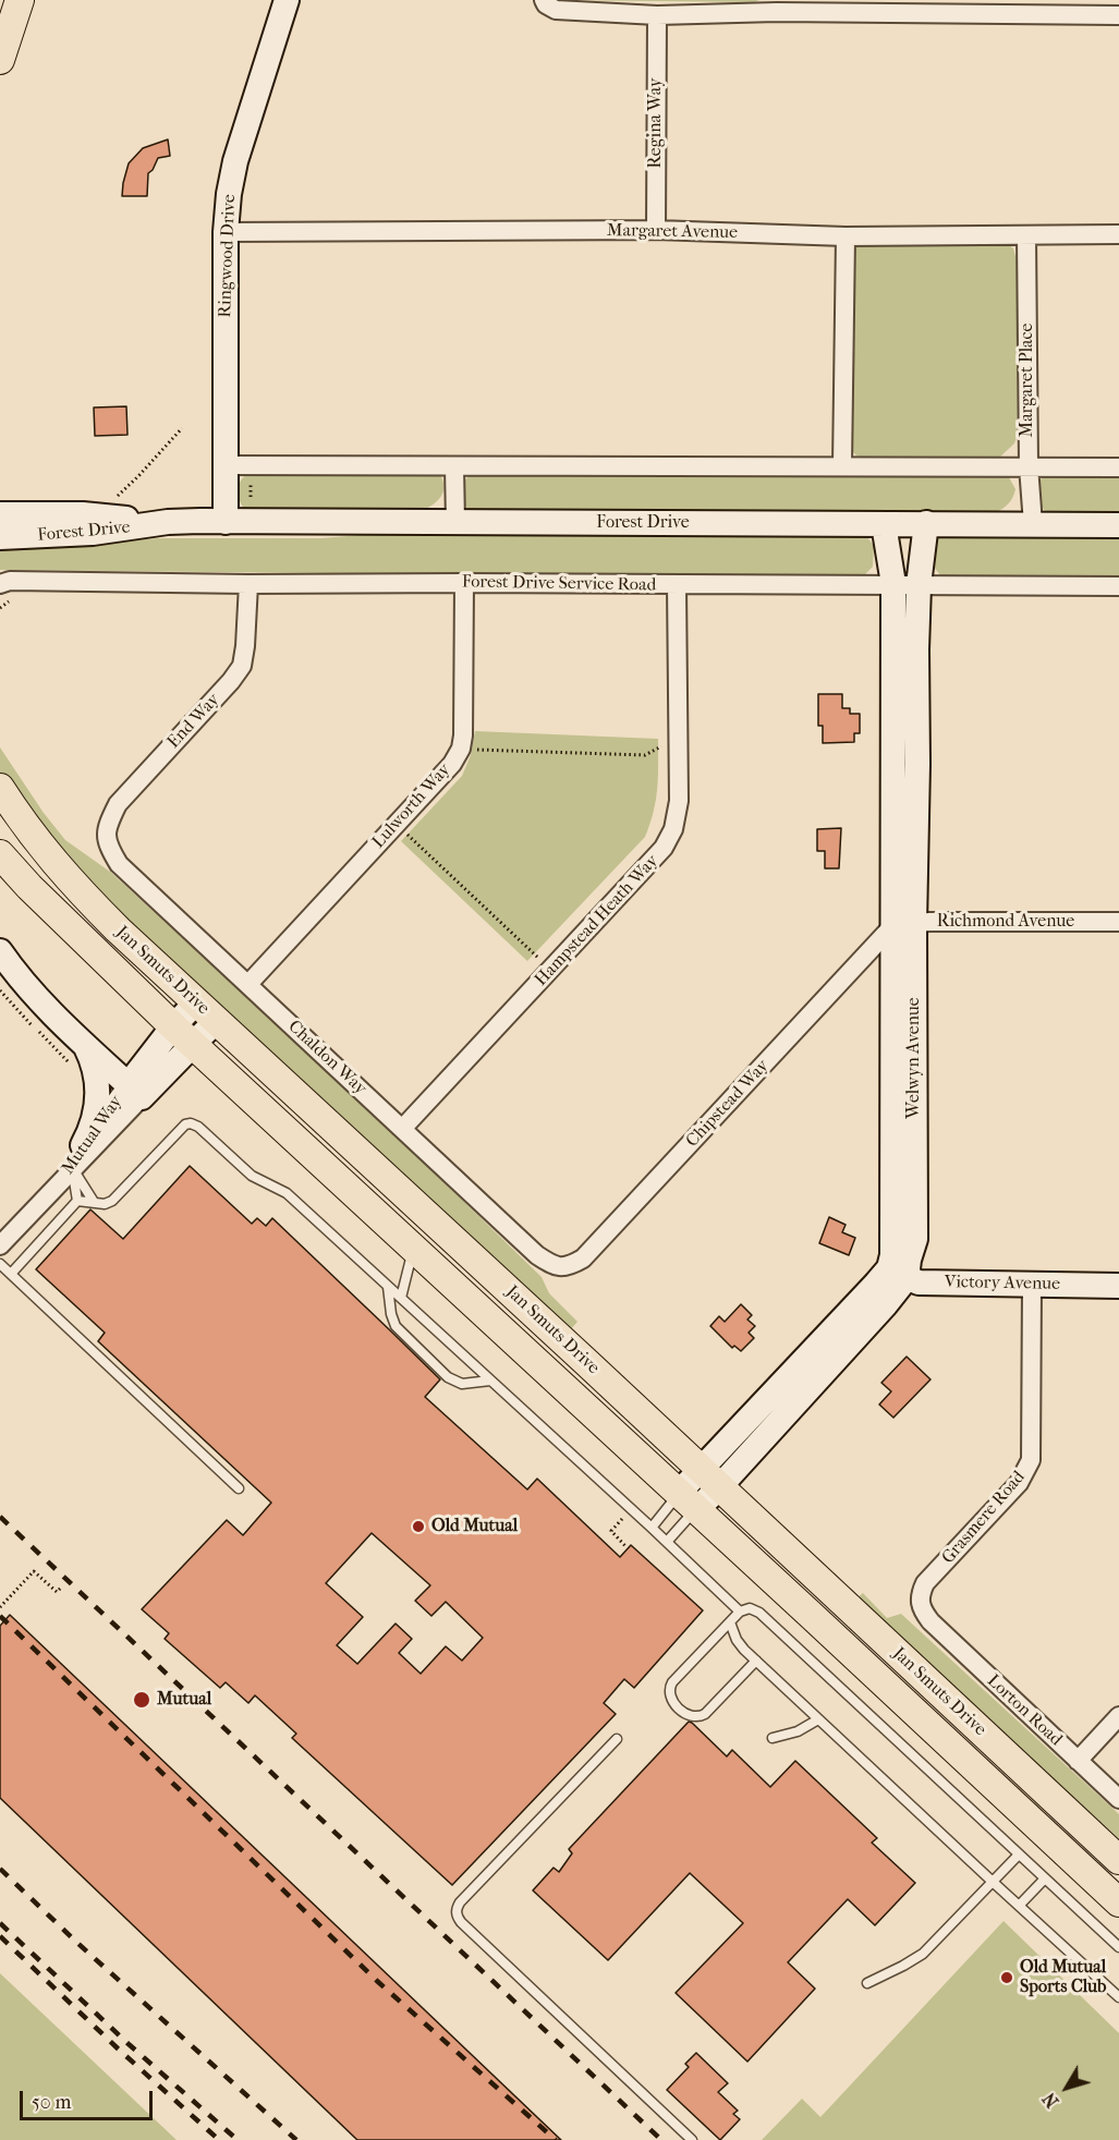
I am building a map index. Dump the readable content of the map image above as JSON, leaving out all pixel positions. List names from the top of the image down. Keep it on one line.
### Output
{"streets":{"main road":["Jan Smuts Drive"],"street":["Regina Way","Margaret Avenue","Ringwood Drive","Margaret Place","Forest Drive","Forest Drive Service Road","End Way","Lulworth Way","Hampstead Heath Way","Richmond Avenue","Chaldon Way","Welwyn Avenue","Chipstead Way","Mutual Way","Victory Avenue","Grasmere Road","Lorton Road"]},"crossings":[["Regina Way","Margaret Avenue"],["Margaret Avenue","Ringwood Drive"],["Margaret Avenue","Margaret Place"],["Ringwood Drive","Forest Drive"],["Margaret Place","Forest Drive"],["Forest Drive","Welwyn Avenue"],["Forest Drive Service Road","End Way"],["Forest Drive Service Road","Lulworth Way"],["Forest Drive Service Road","Hampstead Heath Way"],["Forest Drive Service Road","Welwyn Avenue"],["End Way","Chaldon Way"],["Lulworth Way","Chaldon Way"],["Hampstead Heath Way","Chaldon Way"],["Richmond Avenue","Welwyn Avenue"],["Richmond Avenue","Chipstead Way"],["Jan Smuts Drive","Mutual Way"],["Chaldon Way","Chipstead Way"],["Welwyn Avenue","Chipstead Way"],["Welwyn Avenue","Victory Avenue"],["Victory Avenue","Grasmere Road"],["Grasmere Road","Lorton Road"]],"places":["Old Mutual","Mutual","Old Mutual Sports Club"],"scale_bar":"50 m","north":"bottom left"}
